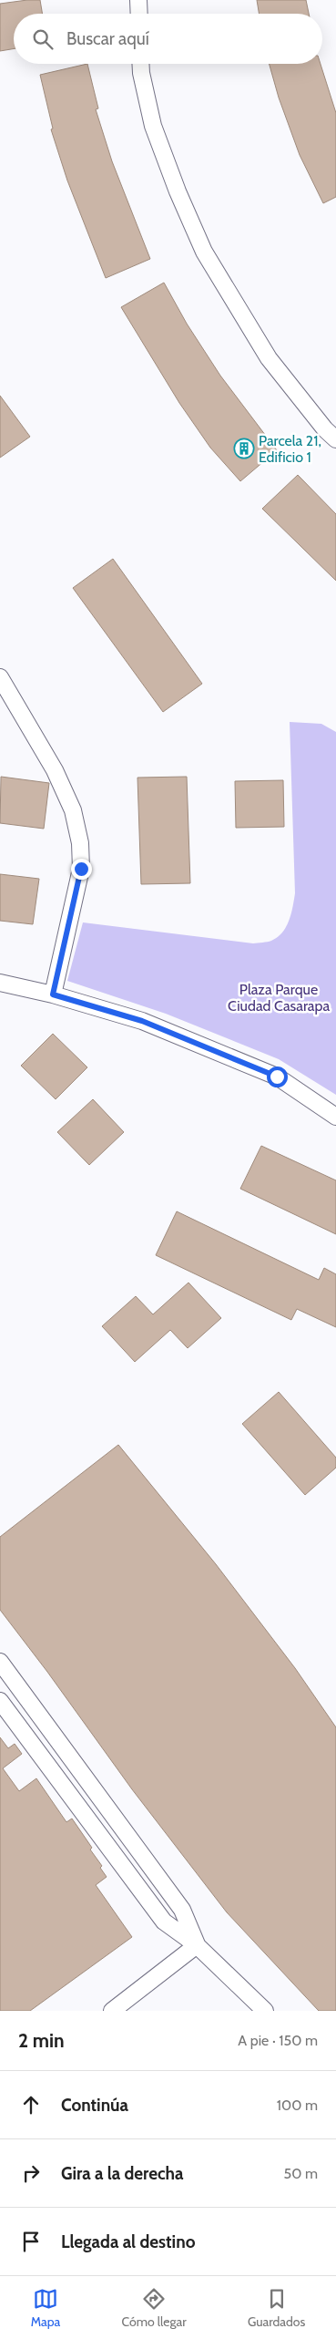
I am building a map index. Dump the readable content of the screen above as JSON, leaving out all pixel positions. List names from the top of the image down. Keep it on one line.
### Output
{"parks":["Plaza Parque Ciudad Casarapa"],"places":{"building":["Parcela 21, Edificio 1"]},"page":{"search":"Buscar aquí","heading":["2 min","A pie · 150 m"],"list":[["Continúa","100 m"],["Gira a la derecha","50 m"],"Llegada al destino"],"nav":["Mapa","Cómo llegar","Guardados"]}}
